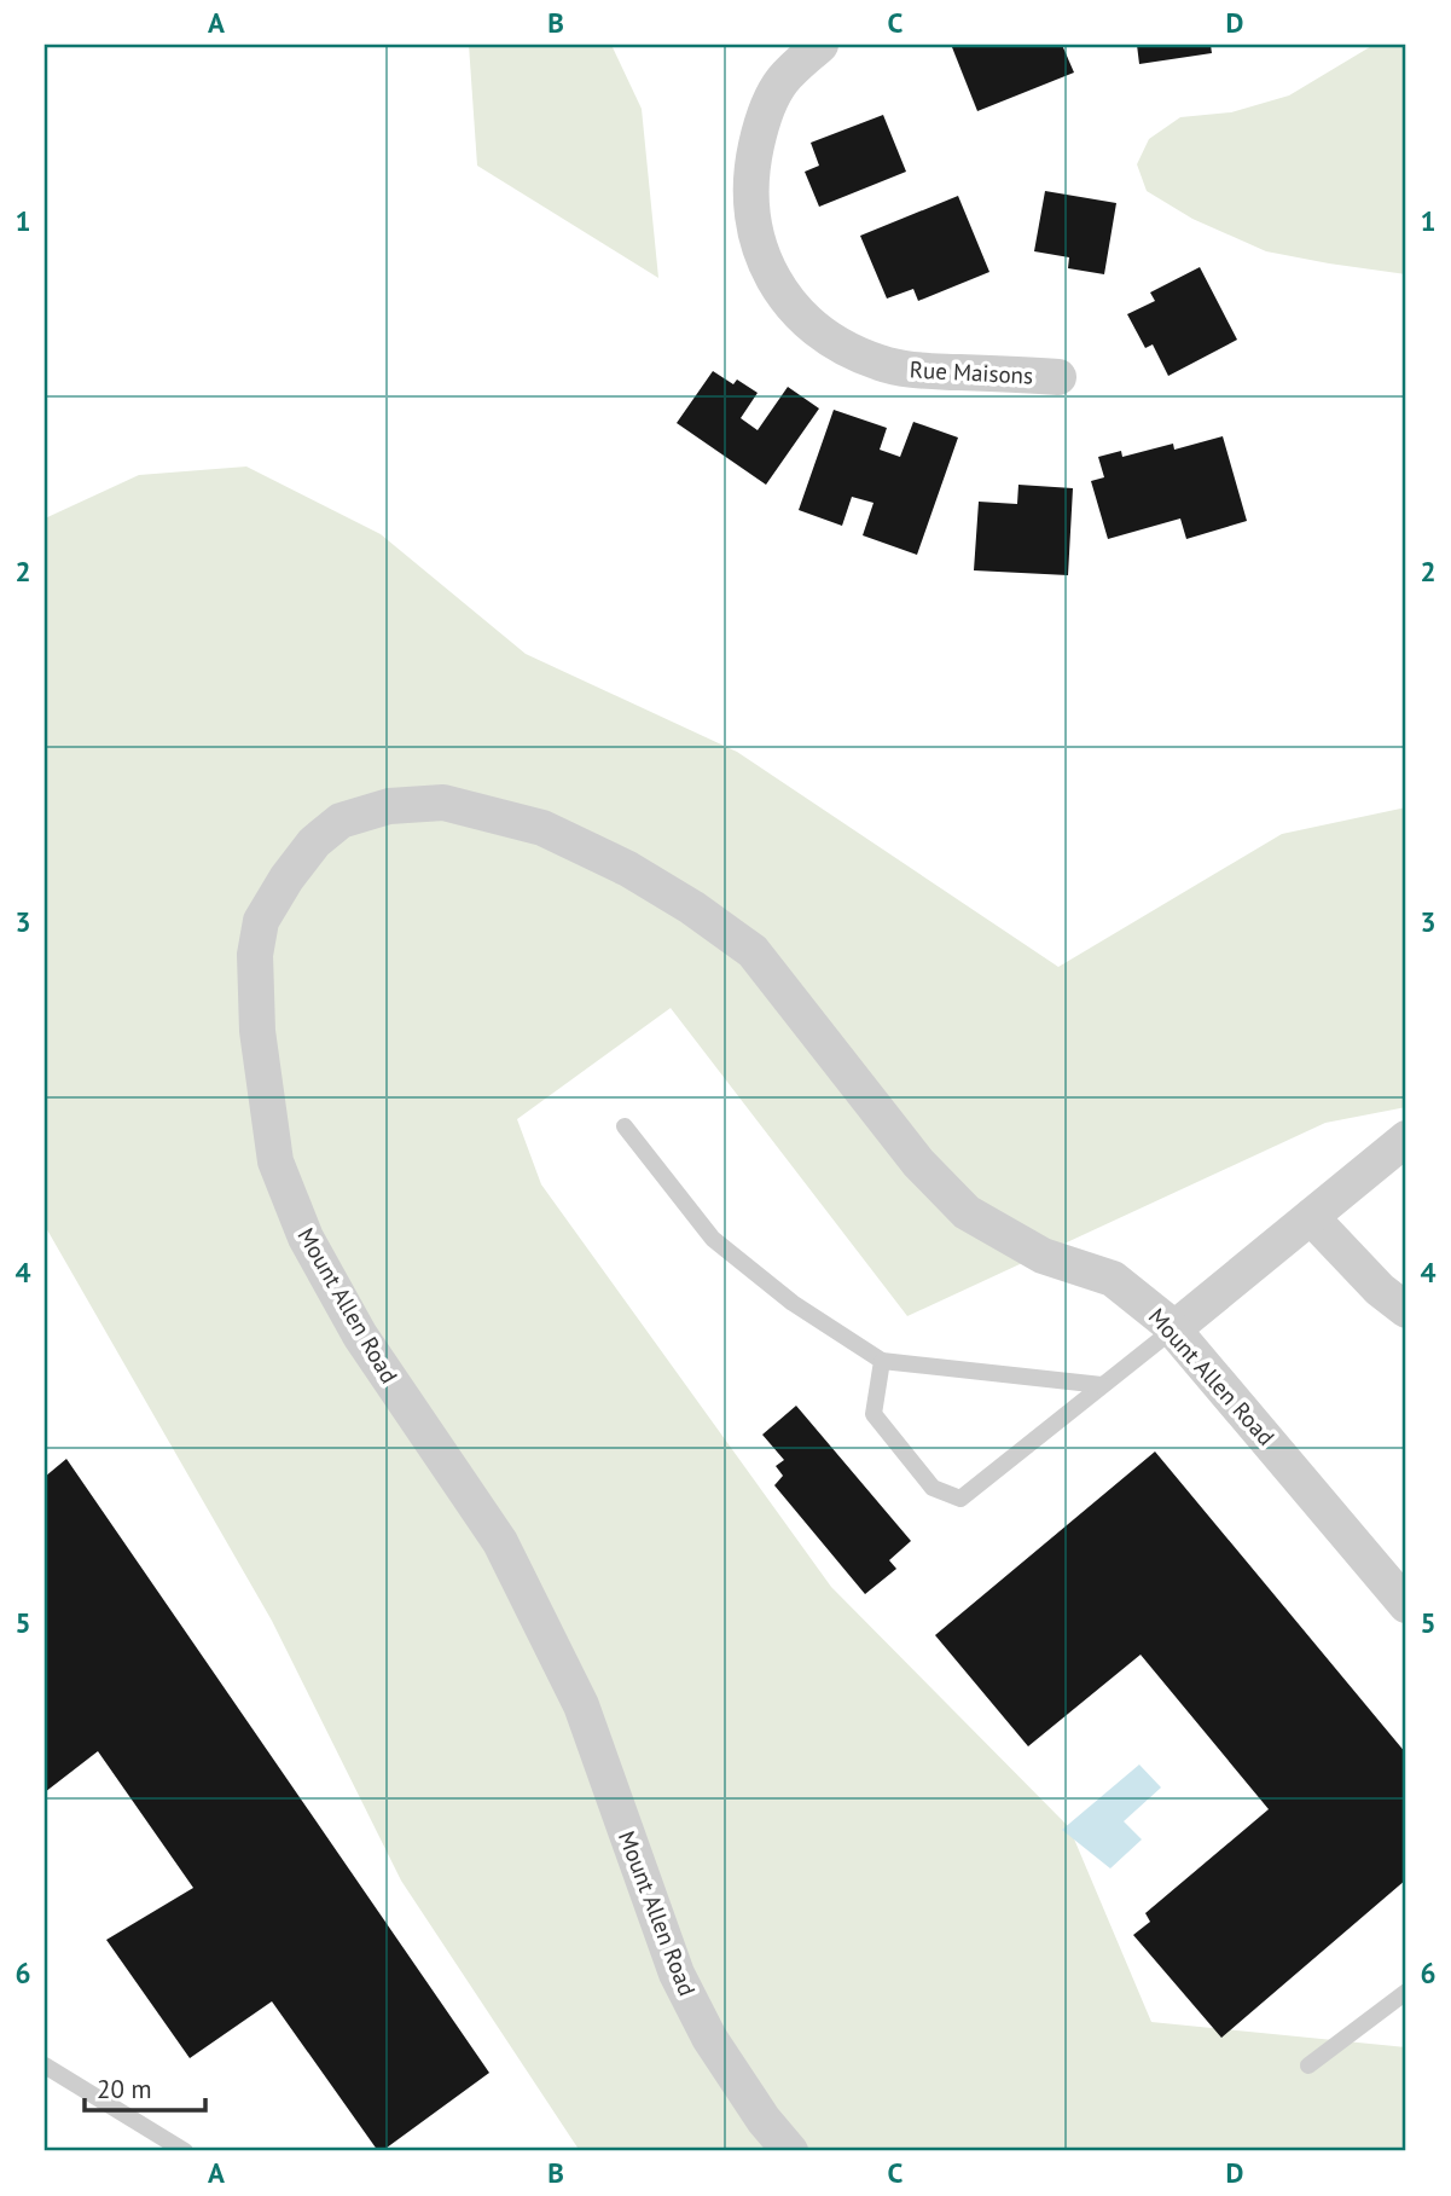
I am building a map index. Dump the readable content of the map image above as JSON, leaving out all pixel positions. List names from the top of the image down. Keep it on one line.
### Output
{"streets":{"street":["Rue Maisons","Mount Allen Road"]},"scale_bar":"20 m","grid":{"columns":["A","B","C","D"],"rows":["1","2","3","4","5","6"]}}
